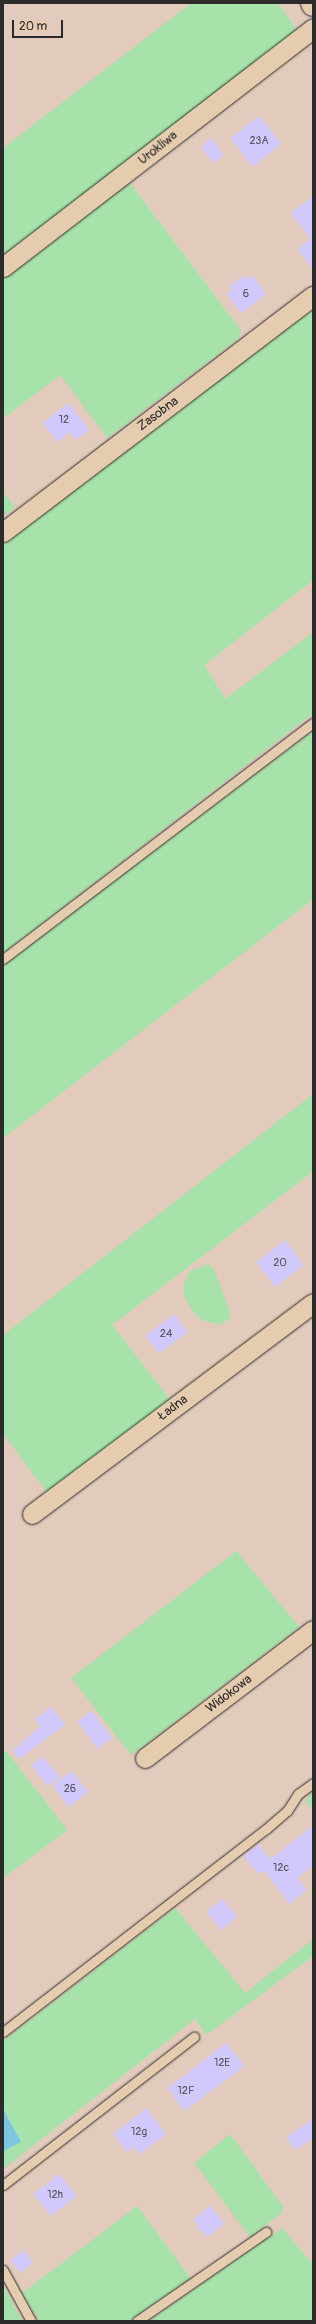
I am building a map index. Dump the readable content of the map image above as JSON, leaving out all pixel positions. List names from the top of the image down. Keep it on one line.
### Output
{"streets":{"street":["Urokliwa","Zasobna","Ładna","Widokowa"]},"house_numbers":["23A","6","12","20","24","26","12c","12E","12F","12g","12h"],"scale_bar":"20 m"}
